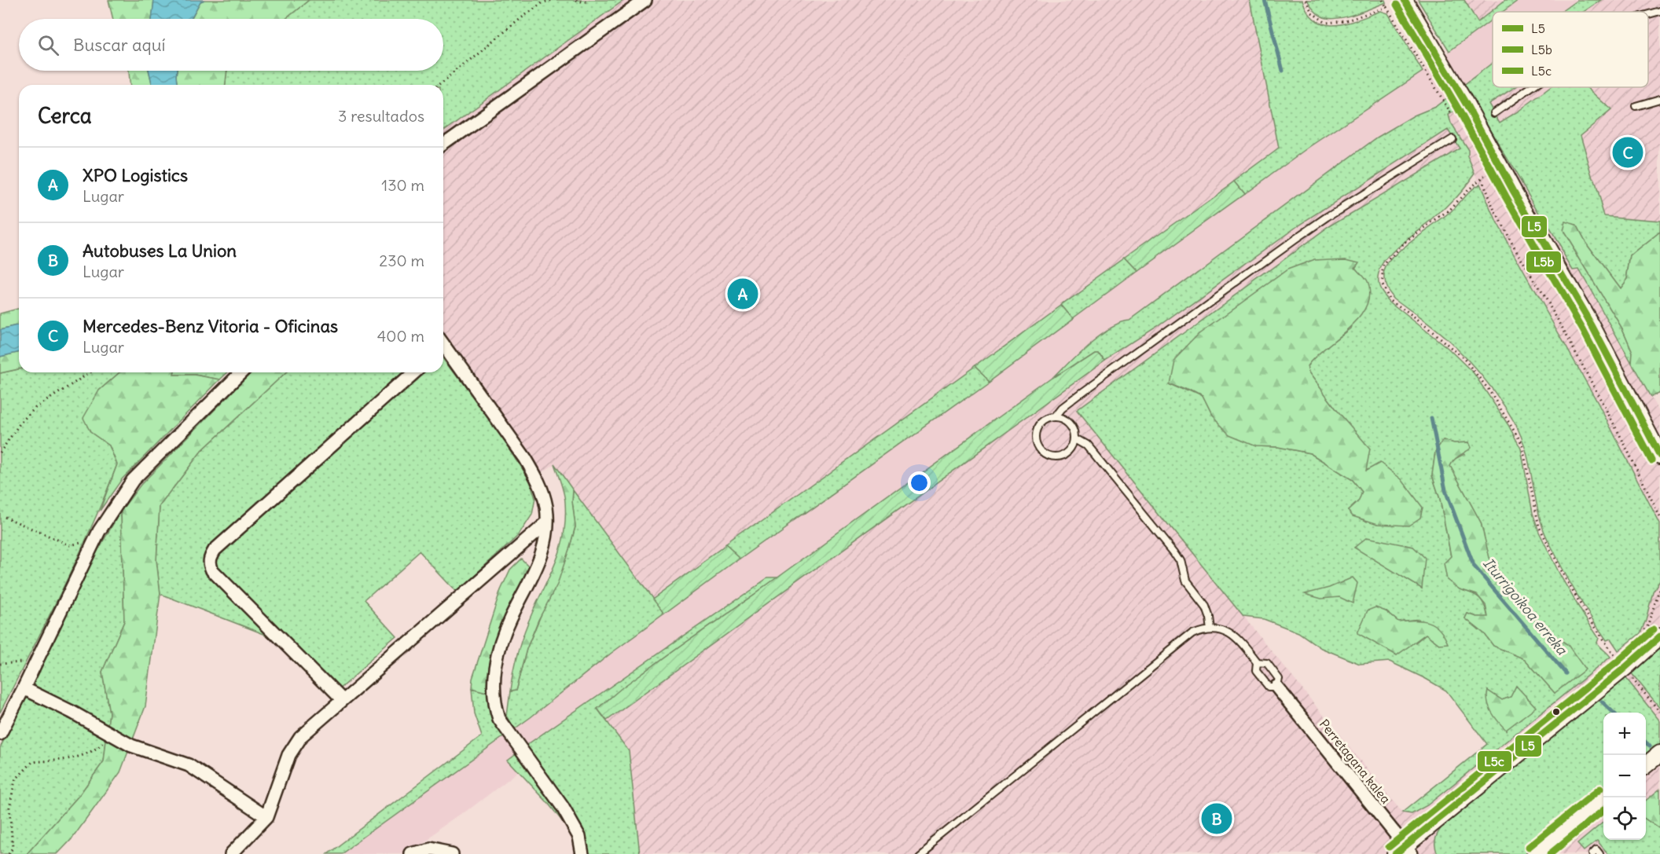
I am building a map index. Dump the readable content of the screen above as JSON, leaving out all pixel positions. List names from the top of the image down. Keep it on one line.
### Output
{"streets":{"street":["Perretagana kalea"]},"water":["Iturrigoikoa erreka"],"lines":["transit line L5","transit line L5b","transit line L5c"],"legend":["L5","L5b","L5c"],"page":{"search":"Buscar aquí","heading":["Cerca","3 resultados"],"pins":["C","A","B"],"list":[{"mark":"A","name":"XPO Logistics","note":"Lugar","value":"130 m"},{"mark":"B","name":"Autobuses La Union","note":"Lugar","value":"230 m"},{"mark":"C","name":"Mercedes-Benz Vitoria - Oficinas","note":"Lugar","value":"400 m"}],"map_buttons":["+","−"]}}
